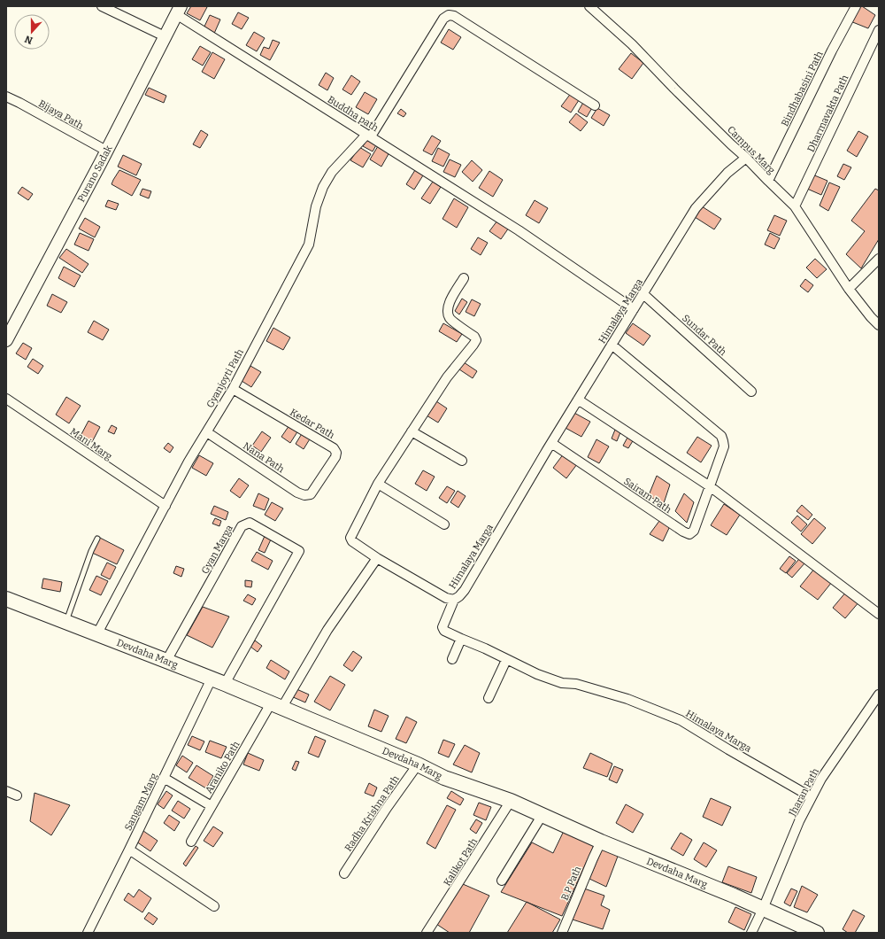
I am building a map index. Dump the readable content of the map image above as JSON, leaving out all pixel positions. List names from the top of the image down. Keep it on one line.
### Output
{"streets":{"main road":["Purano Sadak","Devdaha Marg"],"street":["Bindhabasini Path","Buddha path","Dharmavakta Path","Bijaya Path","Campus Marg","Himalaya Marga","Sundar Path","Gyanjoyti Path","Kedar Path","Mani Marg","Nana Path","Sairam Path","Gyan Marga","Araniko Path","Jharan Path","Sangam Marg","Radha Krishna Path","Kalikot Path","B.P Path"]},"crossings":[["Bindhabasini Path","Campus Marg"],["Buddha path","Purano Sadak"],["Buddha path","Himalaya Marga"],["Buddha path","Gyanjoyti Path"],["Dharmavakta Path","Campus Marg"],["Bijaya Path","Purano Sadak"],["Campus Marg","Himalaya Marga"],["Himalaya Marga","Sundar Path"],["Himalaya Marga","Sairam Path"],["Himalaya Marga","Jharan Path"],["Gyanjoyti Path","Kedar Path"],["Gyanjoyti Path","Mani Marg"],["Gyanjoyti Path","Nana Path"],["Gyanjoyti Path","Devdaha Marg"],["Kedar Path","Nana Path"],["Gyan Marga","Devdaha Marg"],["Devdaha Marg","Araniko Path"],["Devdaha Marg","Jharan Path"],["Devdaha Marg","Sangam Marg"],["Devdaha Marg","Radha Krishna Path"],["Devdaha Marg","Kalikot Path"],["Devdaha Marg","B.P Path"]],"north":"bottom"}
